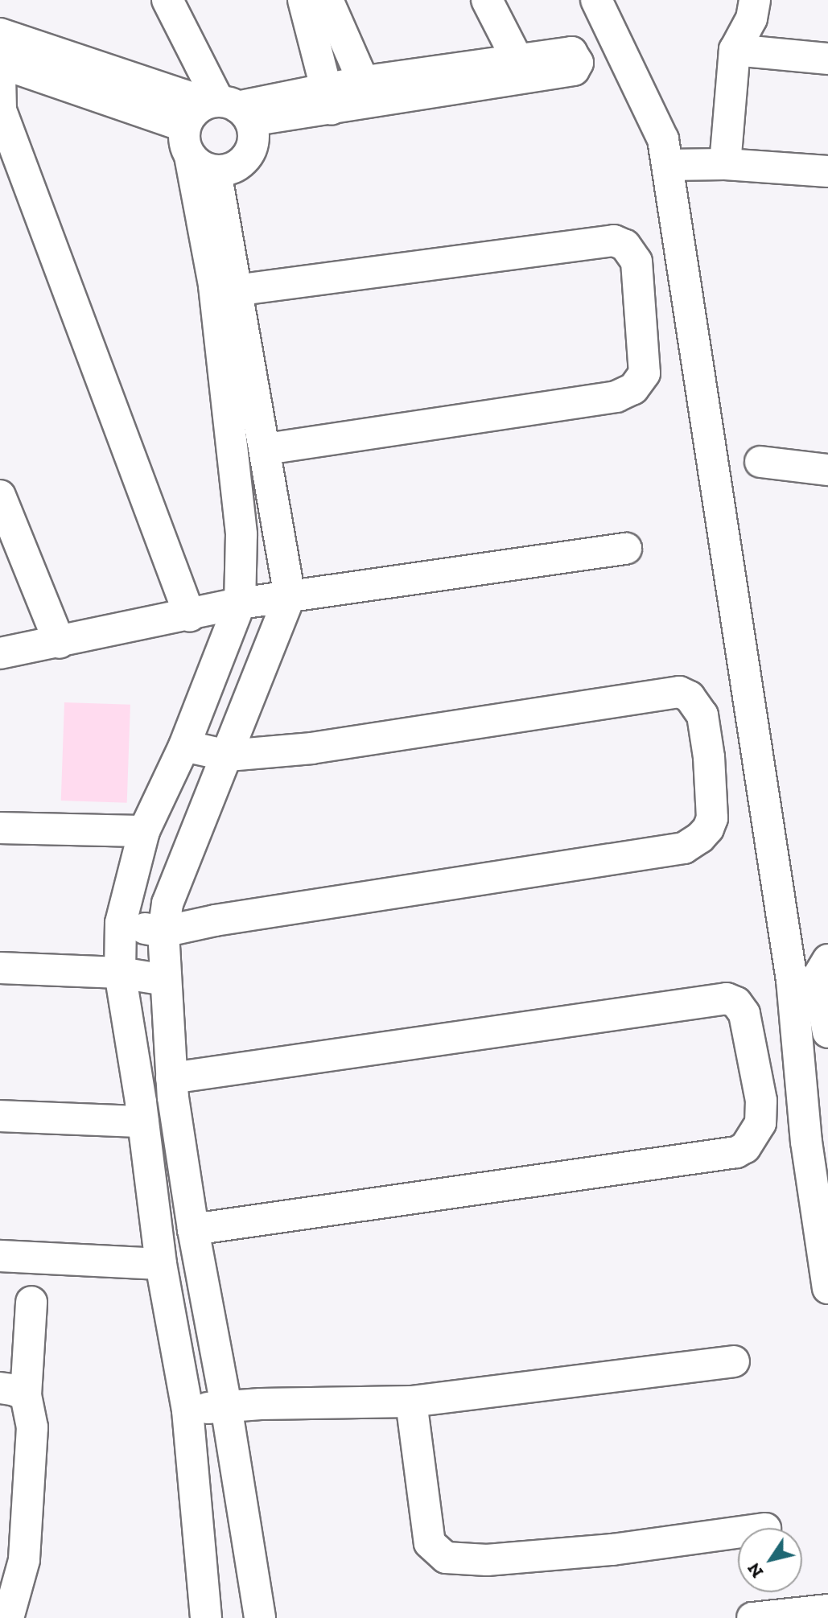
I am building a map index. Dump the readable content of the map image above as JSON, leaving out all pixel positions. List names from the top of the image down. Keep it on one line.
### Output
{"north":"bottom left"}
